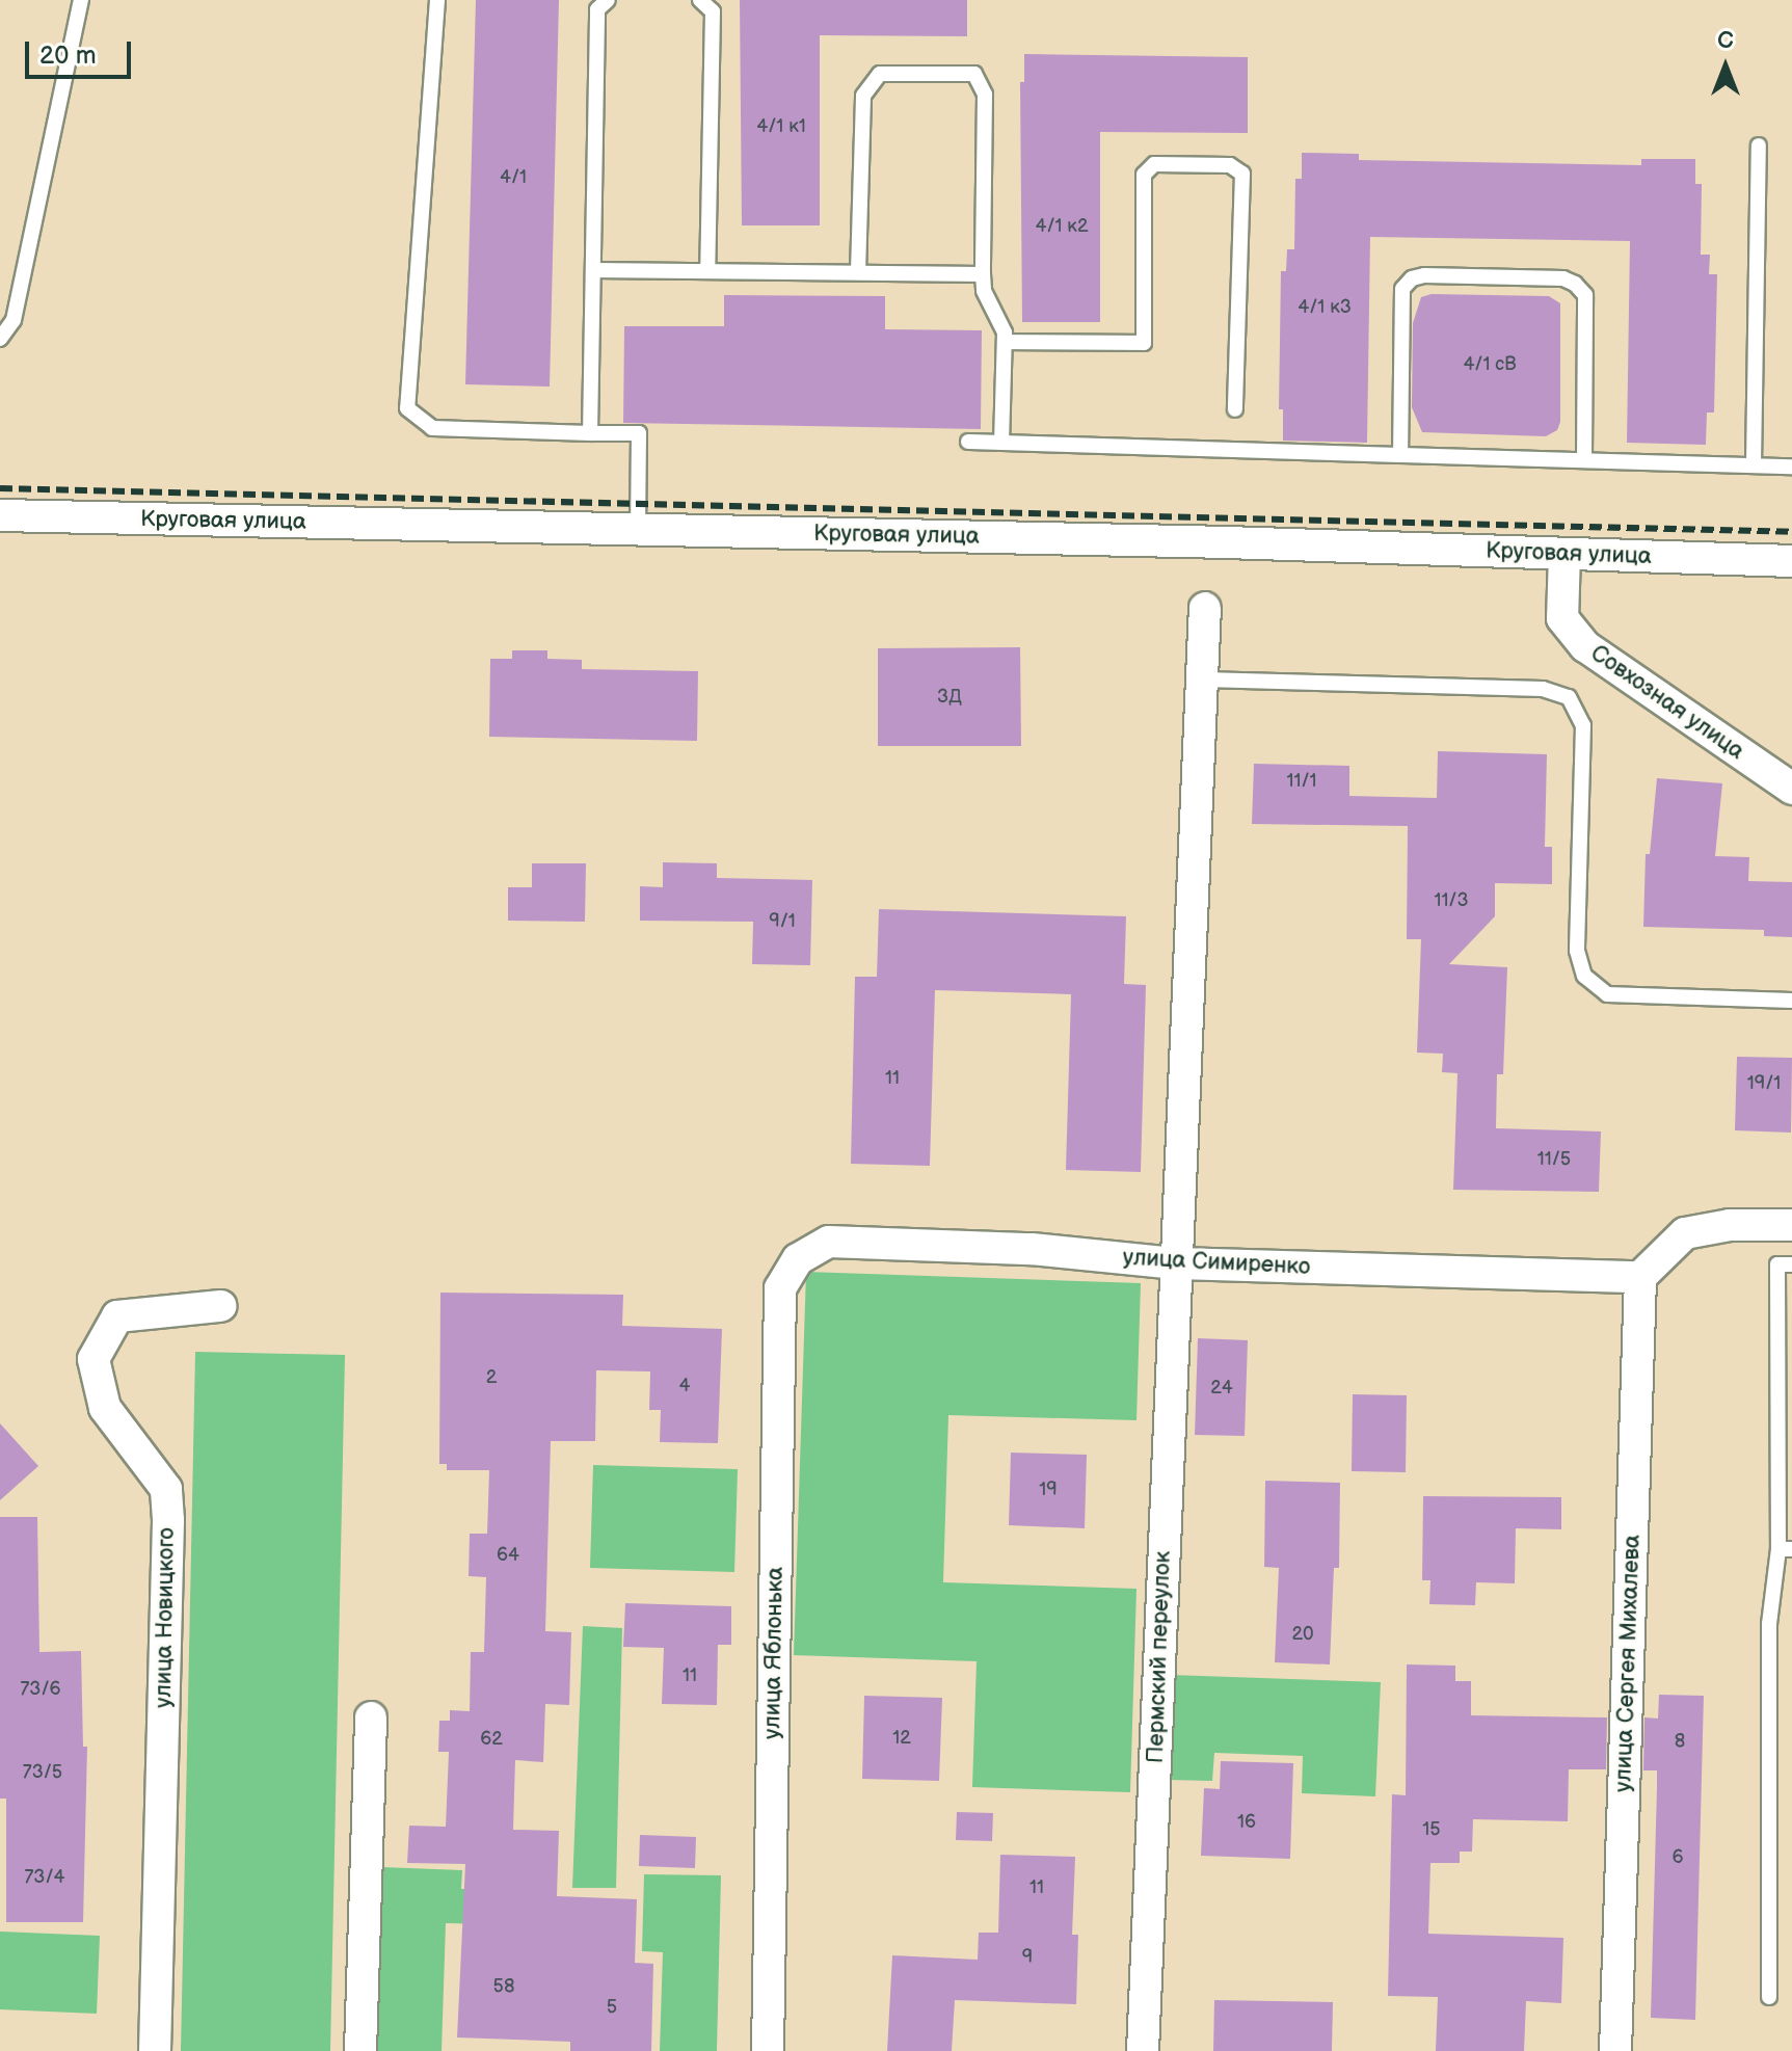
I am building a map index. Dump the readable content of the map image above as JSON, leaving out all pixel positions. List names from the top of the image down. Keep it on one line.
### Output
{"streets":{"street":["Круговая улица","Совхозная улица","улица Симиренко","улица Новицкого","улица Яблонька","Пермский переулок","улица Сергея Михалева"]},"crossings":[["Круговая улица","Совхозная улица"],["улица Симиренко","улица Яблонька"],["улица Симиренко","Пермский переулок"],["улица Симиренко","улица Сергея Михалева"]],"house_numbers":["4/1 к1","4/1","4/1 к2","4/1 к3","4/1 сВ","3Д","11/1","11/3","9/1","11","19/1","11/5","2","4","24","19","64","20","11","73/6","12","62","8","73/5","16","15","6","73/4","11","9","58","5"],"scale_bar":"20 m","north":"top"}
